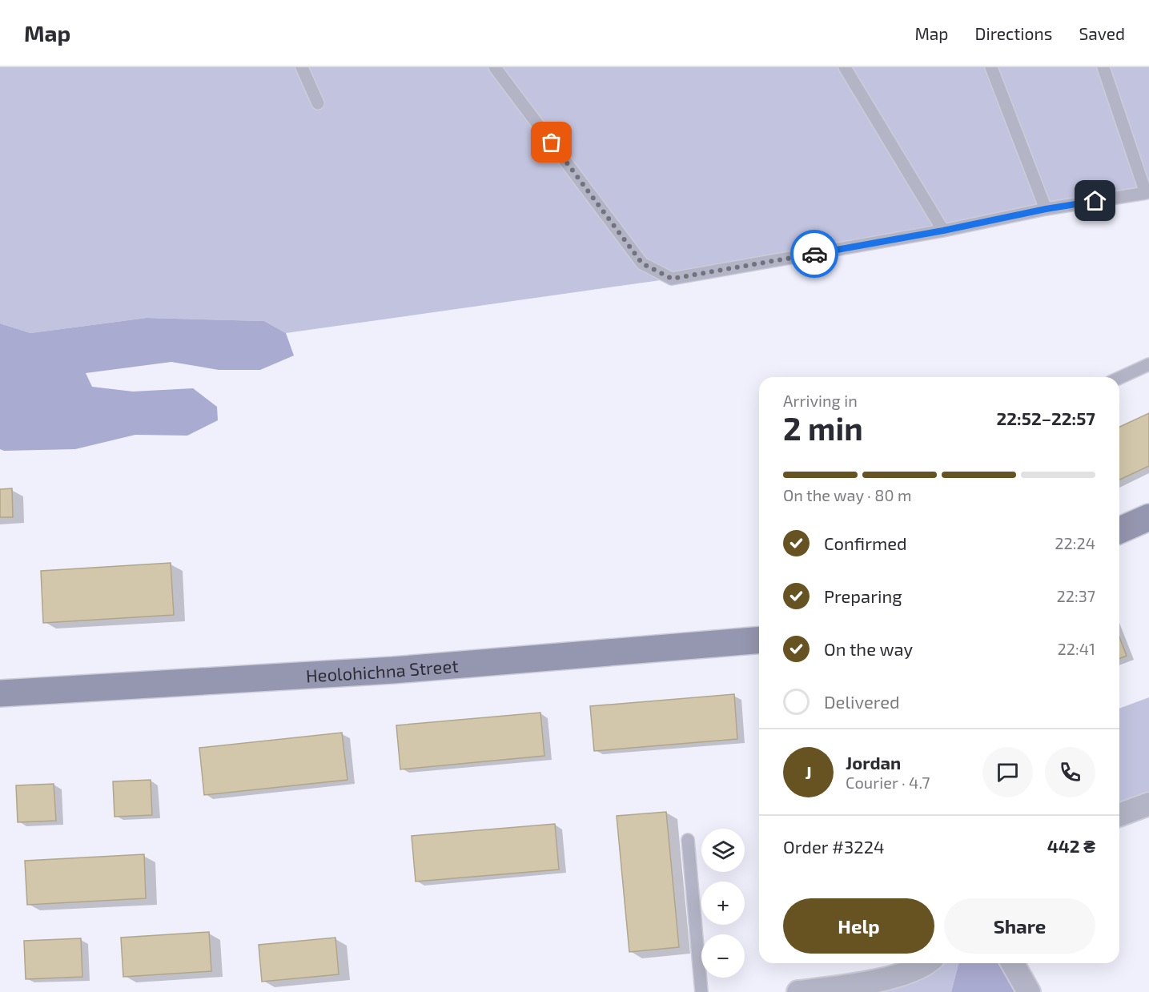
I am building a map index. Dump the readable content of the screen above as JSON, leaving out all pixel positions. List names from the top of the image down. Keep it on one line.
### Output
{"streets":{"street":["Heolohichna Street"]},"page":{"header":"Map","nav":["Map","Directions","Saved"],"heading":["2 min","Arriving in","22:52–22:57"],"panel":["Jordan","Courier · 4.7","Order #3224","442 ₴"],"bar":"On the way · 80 m","list":[["Confirmed","22:24"],["Preparing","22:37"],["On the way","22:41"],"Delivered"],"round":"J","map_buttons":["+","−"],"buttons":["Help","Share"]}}
